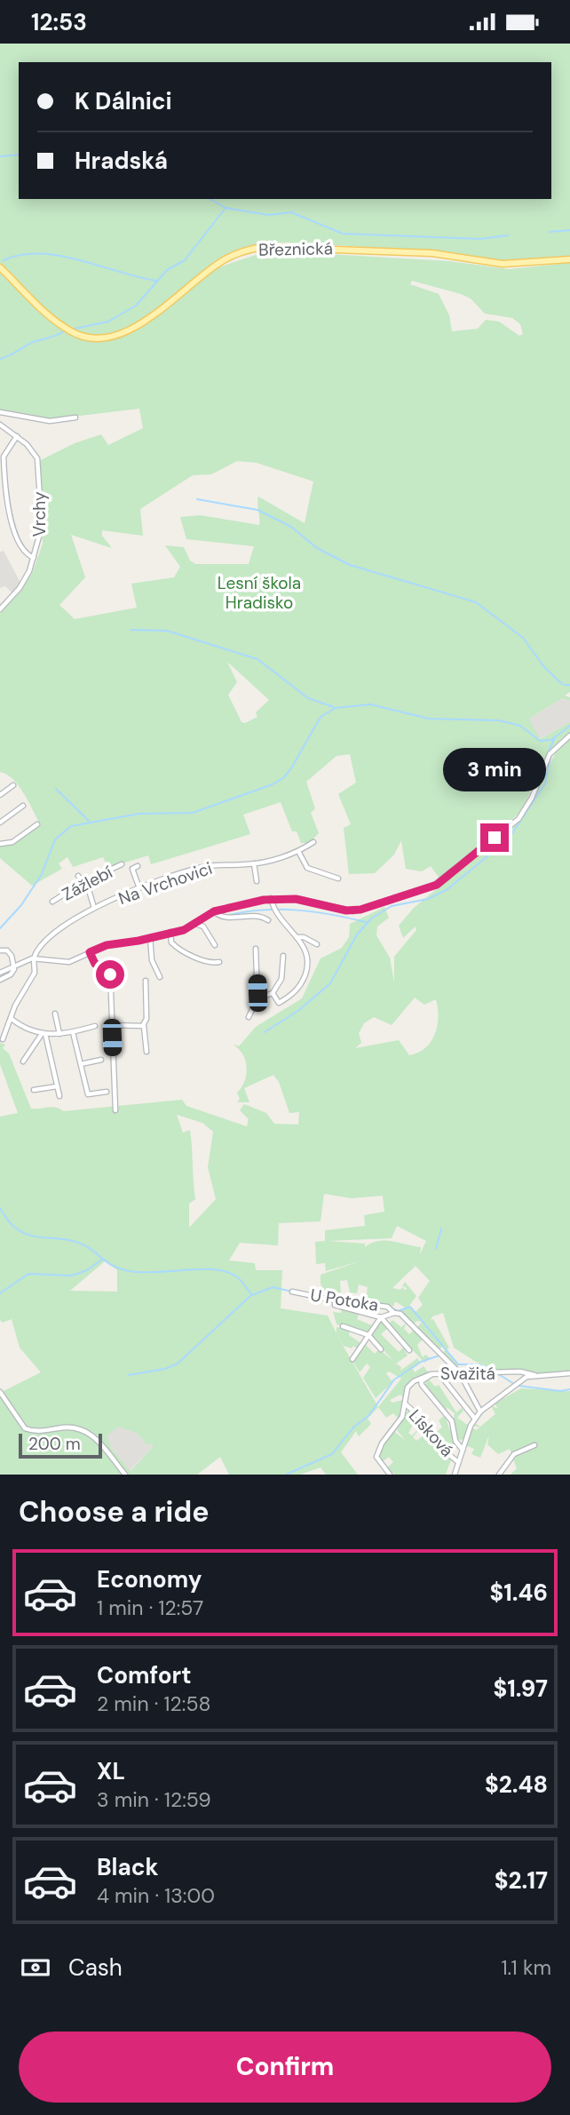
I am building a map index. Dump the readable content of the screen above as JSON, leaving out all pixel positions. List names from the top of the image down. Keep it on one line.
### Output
{"streets":{"main road":["Březnická"],"street":["Vrchy","Zážlebí","Na Vrchovici","U Potoka","Svažitá","Lísková"]},"crossings":[["Svažitá","Lísková"]],"parks":["Lesní škola Hradisko"],"scale_bar":"200 m","page":{"status":"12:53","banner":["K Dálnici","Hradská"],"bubble":"3 min","scale":"200 m","heading":"Choose a ride","list":[{"name":"Economy","note":"1 min · 12:57","value":"$1.46"},{"name":"Comfort","note":"2 min · 12:58","value":"$1.97"},{"name":"XL","note":"3 min · 12:59","value":"$2.48"},{"name":"Black","note":"4 min · 13:00","value":"$2.17"}],"pay":["Cash","1.1 km"],"buttons":"Confirm"}}
